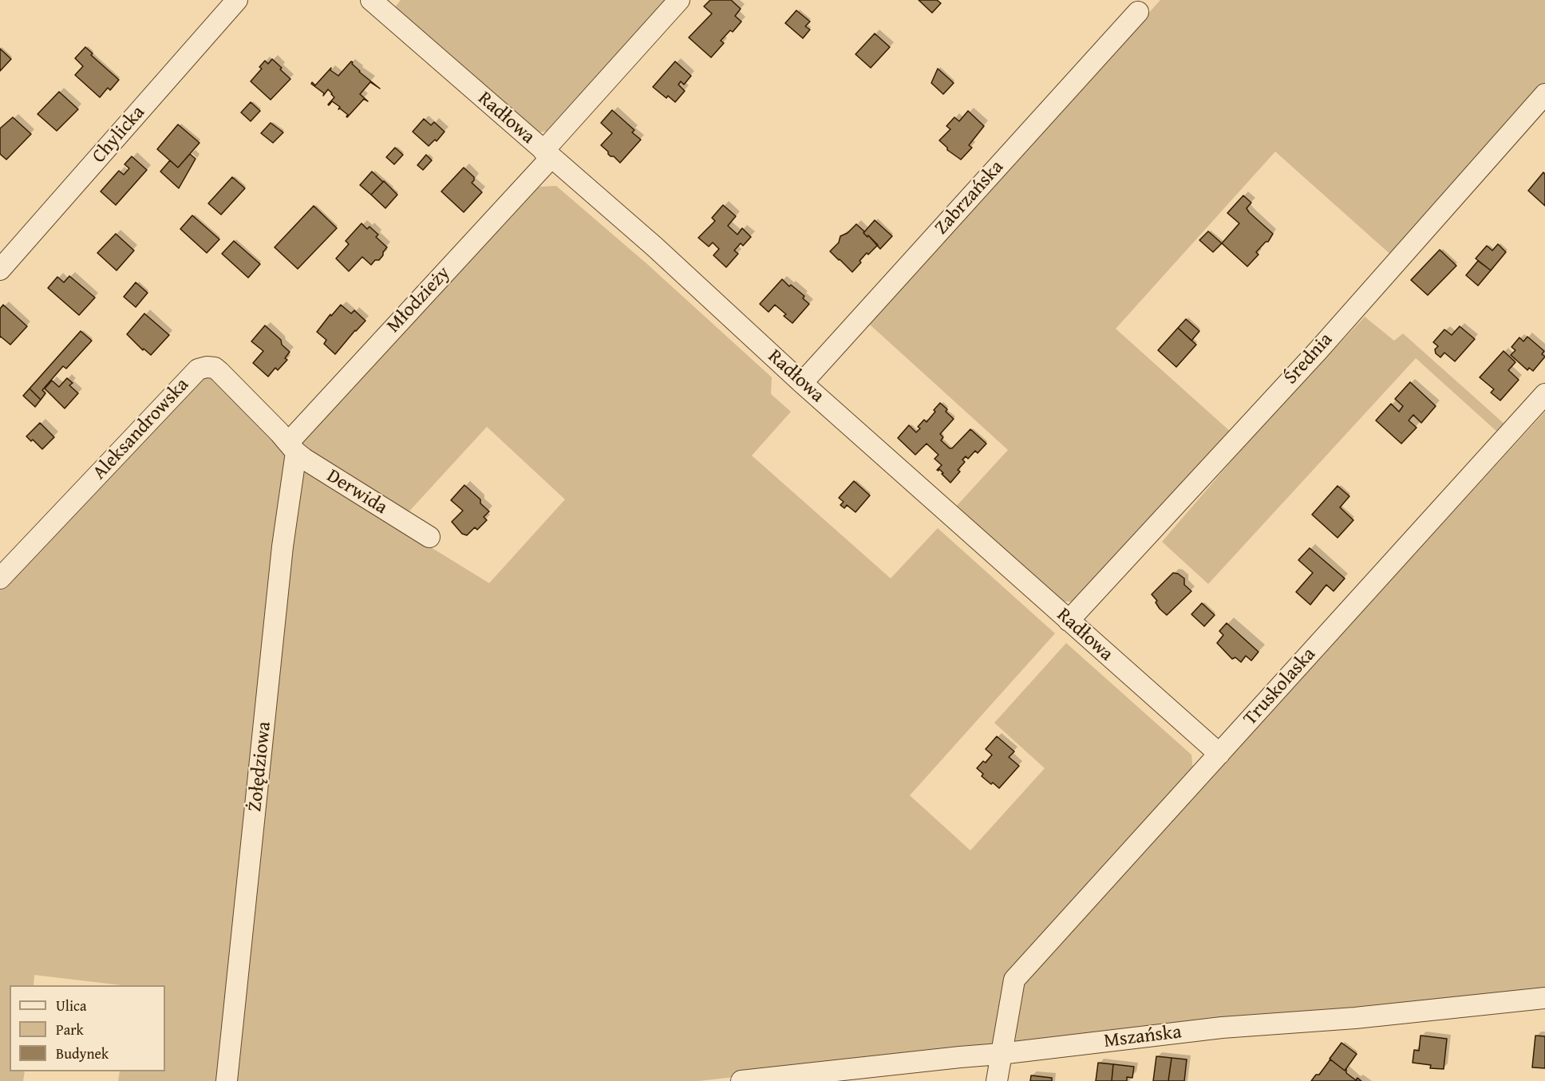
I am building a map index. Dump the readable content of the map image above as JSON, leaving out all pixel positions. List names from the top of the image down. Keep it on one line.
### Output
{"streets":{"street":["Radłowa","Chylicka","Zabrzańska","Młodzieży","Średnia","Aleksandrowska","Derwida","Truskolaska","Żołędziowa","Mszańska"]},"crossings":[["Radłowa","Zabrzańska"],["Radłowa","Młodzieży"],["Radłowa","Średnia"],["Radłowa","Truskolaska"],["Młodzieży","Aleksandrowska"],["Młodzieży","Derwida"],["Młodzieży","Żołędziowa"],["Aleksandrowska","Derwida"],["Aleksandrowska","Żołędziowa"],["Derwida","Żołędziowa"],["Truskolaska","Mszańska"]],"legend":["Ulica","Park","Budynek"]}
